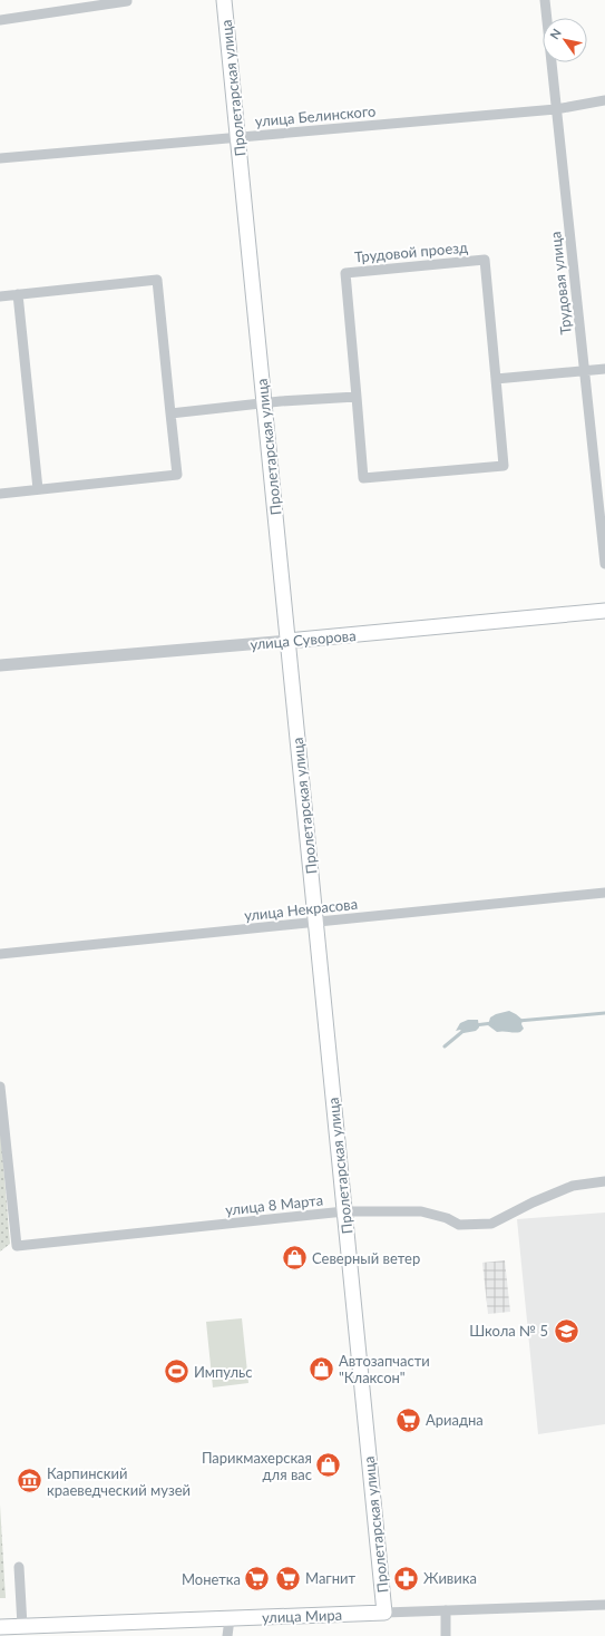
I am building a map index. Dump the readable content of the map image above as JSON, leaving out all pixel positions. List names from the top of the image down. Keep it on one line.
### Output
{"streets":{"main road":["Пролетарская улица","улица Суворова","улица Мира"],"street":["улица Белинского","Трудовой проезд","Трудовая улица","улица Некрасова","улица 8 Марта"]},"crossings":[["Пролетарская улица","улица Белинского"],["Пролетарская улица","улица Суворова"],["Пролетарская улица","улица Некрасова"],["Пролетарская улица","улица 8 Марта"],["Пролетарская улица","улица Мира"],["улица Белинского","Трудовая улица"]],"places":{"shop":["Северный ветер","Автозапчасти \"Клаксон\"","Парикмахерская для вас"],"school or university":["Школа № 5"],"sports":["Импульс"],"supermarket":["Ариадна","Магнит","Монетка"],"museum":["Карпинский краеведческий музей"],"pharmacy":["Живика"]},"north":"top left"}
